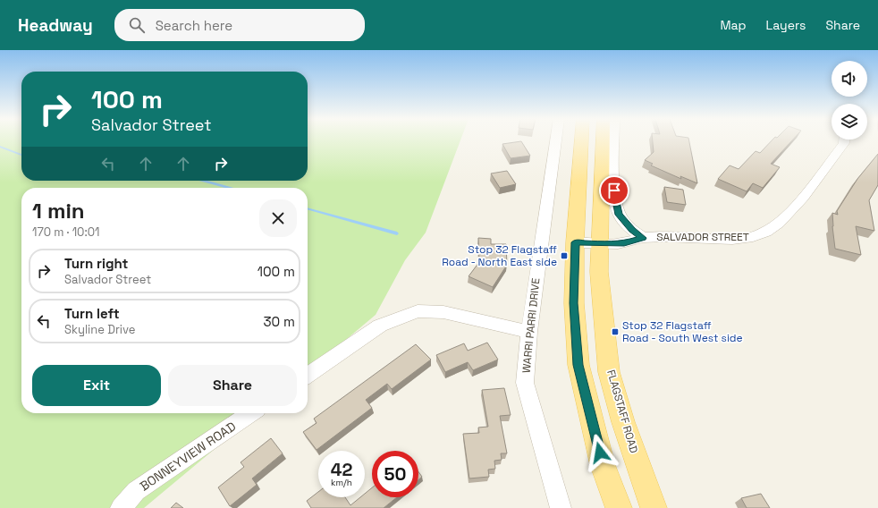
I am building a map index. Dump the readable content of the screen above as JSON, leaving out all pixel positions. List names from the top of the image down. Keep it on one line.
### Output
{"streets":{"main road":["FLAGSTAFF ROAD"],"street":["SALVADOR STREET","WARRI PARRI DRIVE","BONNEYVIEW ROAD"]},"crossings":[["SALVADOR STREET","FLAGSTAFF ROAD"]],"places":{"transit":["Stop 32 Flagstaff Road - North East side","Stop 32 Flagstaff Road - South West side"]},"page":{"header":"Headway","search":"Search here","nav":["Map","Layers","Share"],"turn":["100 m","Salvador Street"],"heading":["1 min","170 m · 10:01"],"list":[{"name":"Turn right","note":"Salvador Street","value":"100 m"},{"name":"Turn left","note":"Skyline Drive","value":"30 m"}],"buttons":["Exit","Share"],"speed":"42 km/h","limit":"50"}}
